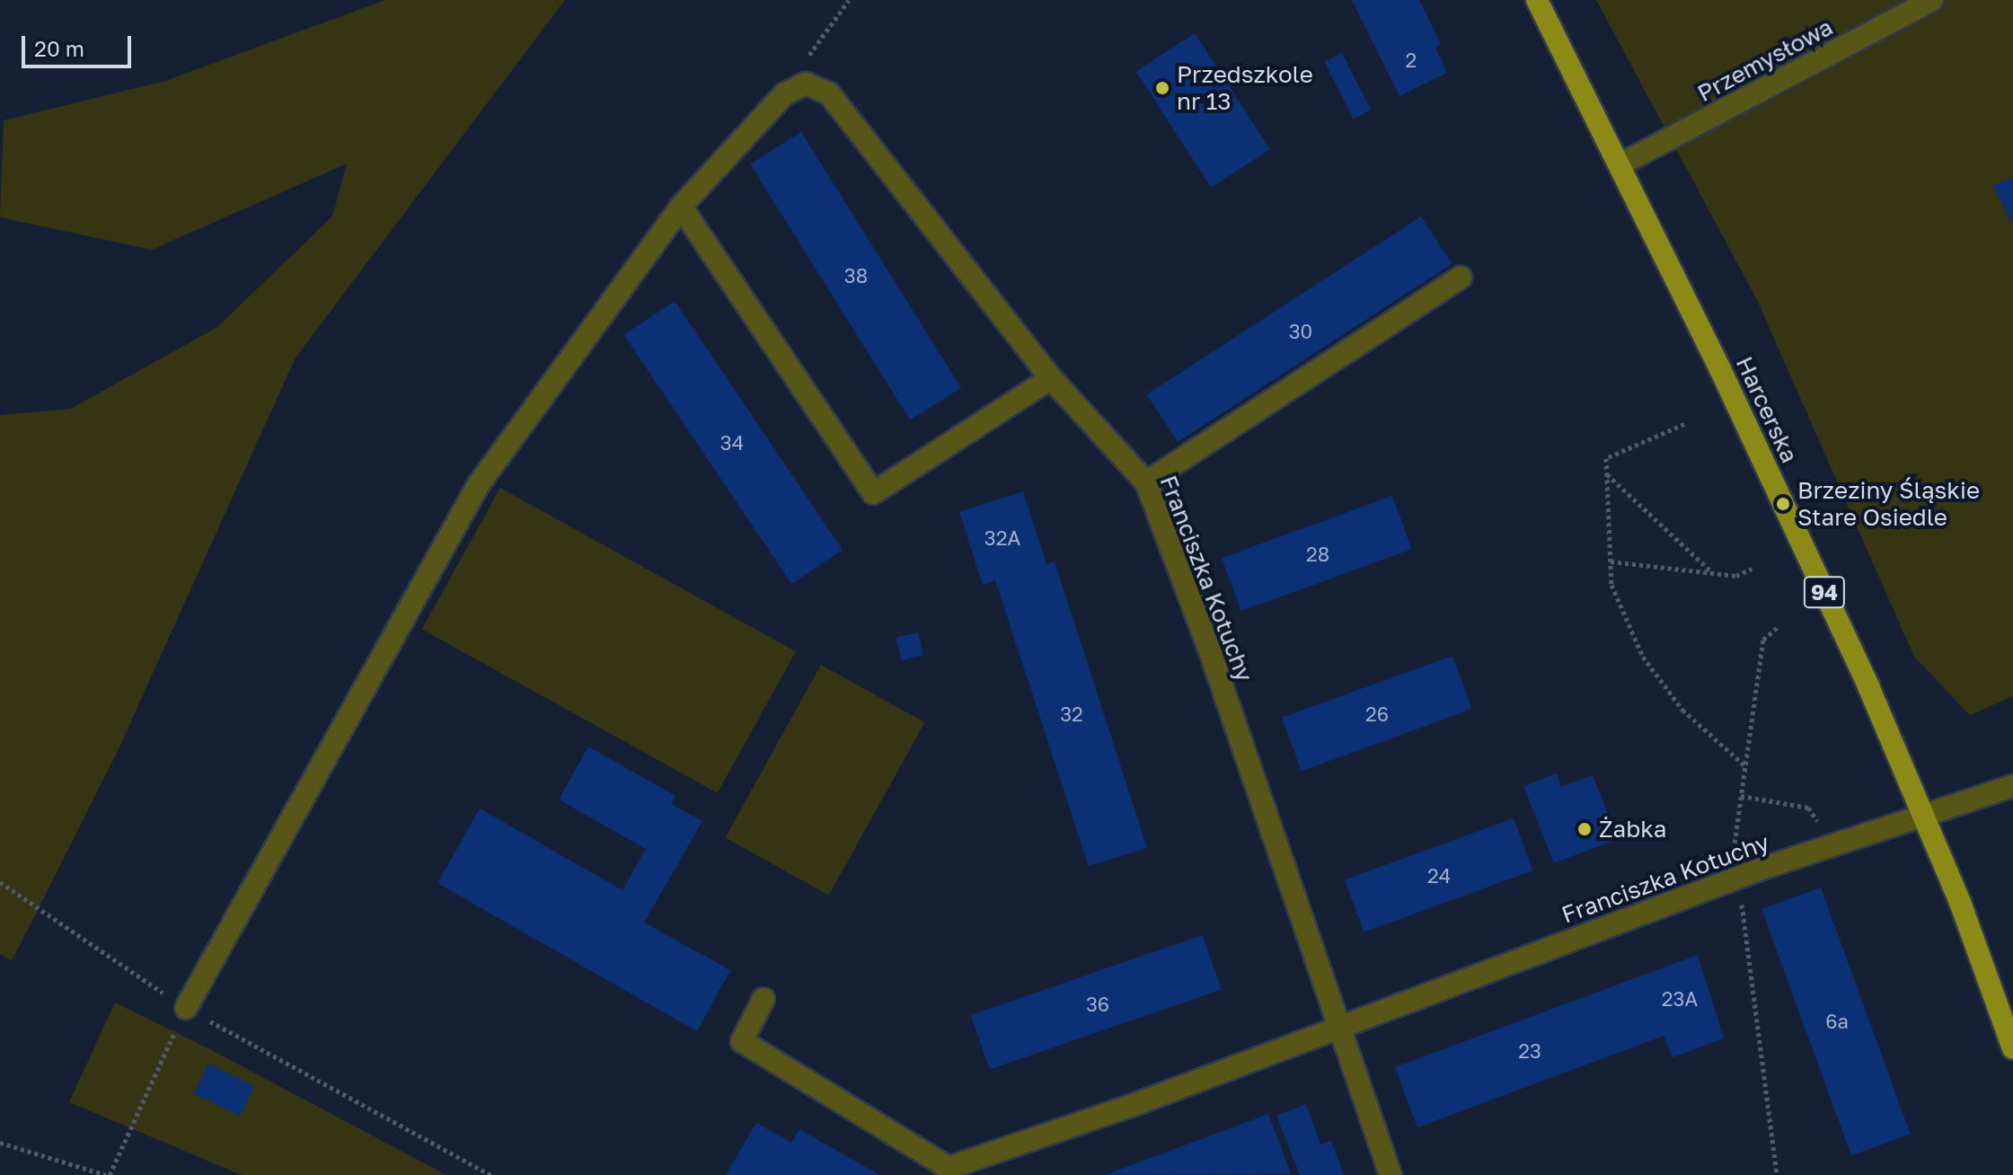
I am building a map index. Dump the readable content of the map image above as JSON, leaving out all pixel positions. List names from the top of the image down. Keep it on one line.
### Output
{"streets":{"main road":["Harcerska","94"],"street":["Przemysłowa","Franciszka Kotuchy"]},"crossings":[["Przemysłowa","Harcerska"],["Harcerska","Franciszka Kotuchy"]],"places":["Przedszkole nr 13","Brzeziny Śląskie Stare Osiedle","Żabka"],"house_numbers":["2","38","30","34","32A","28","32","26","24","23A","36","6a","23"],"scale_bar":"20 m"}
